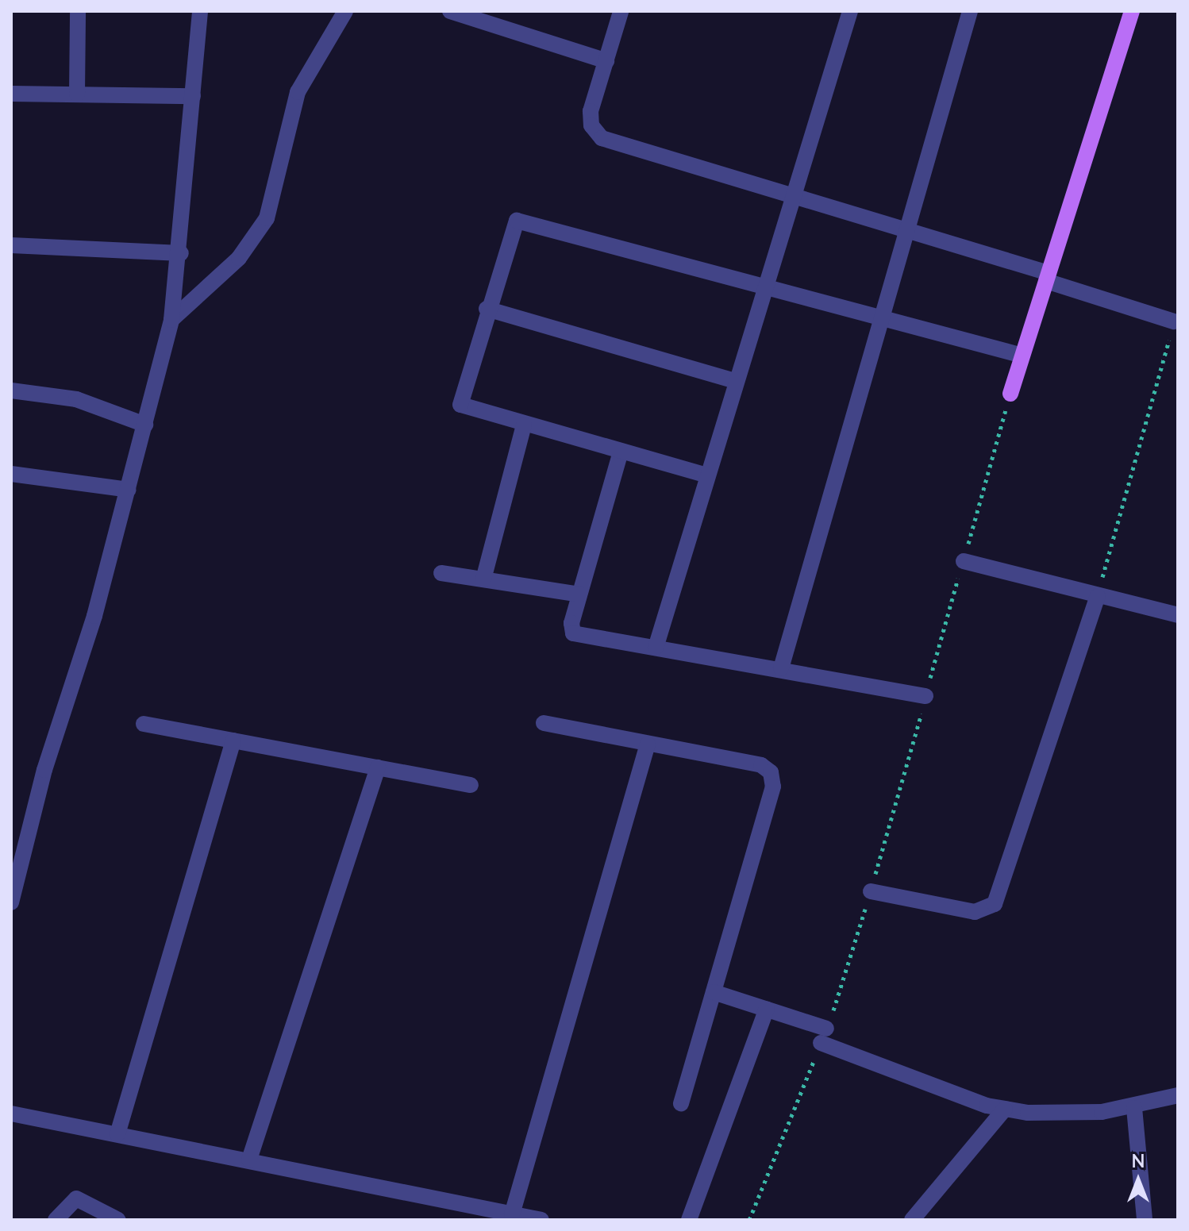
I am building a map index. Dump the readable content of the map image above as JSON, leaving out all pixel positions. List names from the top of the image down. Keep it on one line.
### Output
{"north":"top"}
